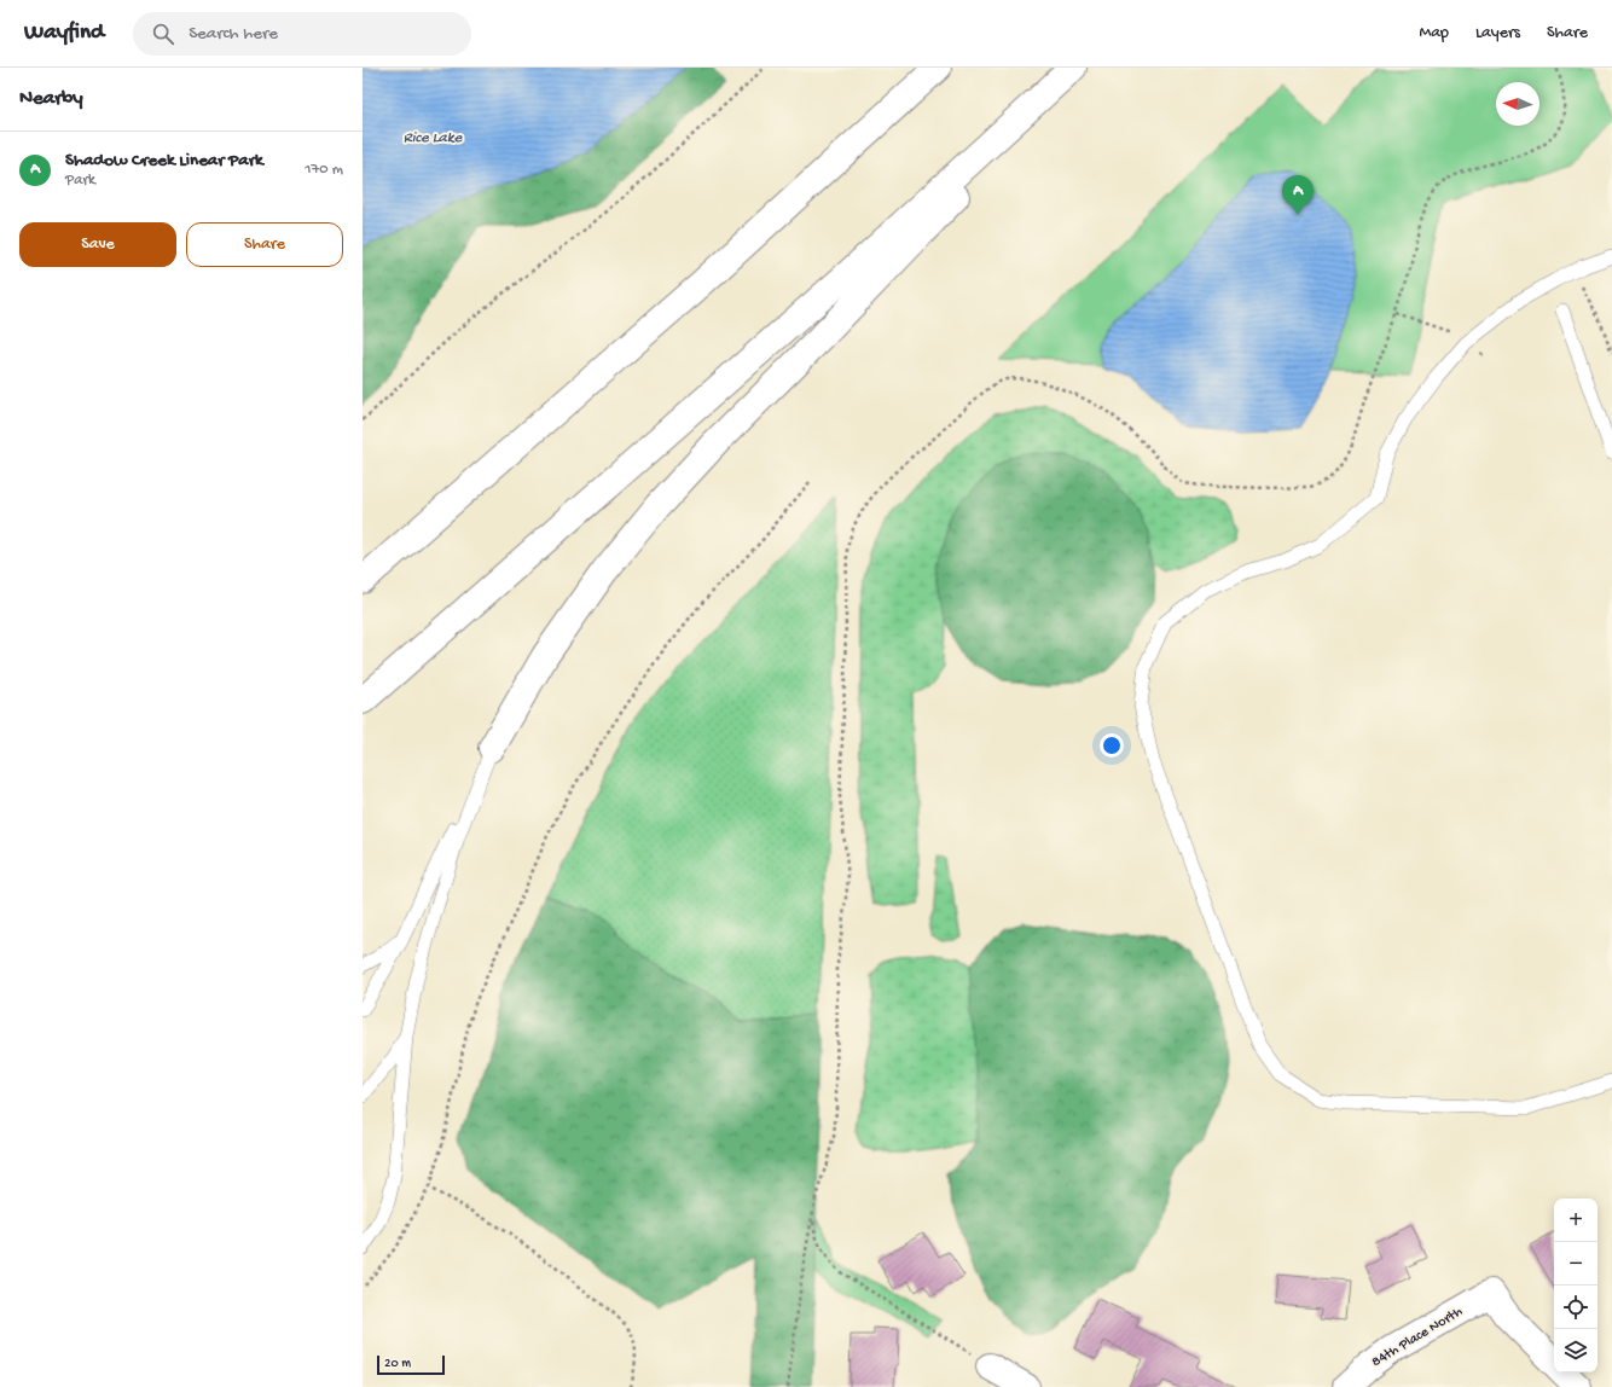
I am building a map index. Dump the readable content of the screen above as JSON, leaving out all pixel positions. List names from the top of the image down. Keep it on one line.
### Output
{"streets":{"main road":["84th Place North"]},"water":["Rice Lake"],"scale_bar":"20 m","north":"left","page":{"header":"Wayfind","search":"Search here","nav":["Map","Layers","Share"],"heading":"Nearby","list":[{"mark":"A","name":"Shadow Creek Linear Park","note":"Park","value":"170 m"}],"pins":"A","buttons":["Save","Share"],"map_buttons":["+","−"],"scale":"20 m"}}
